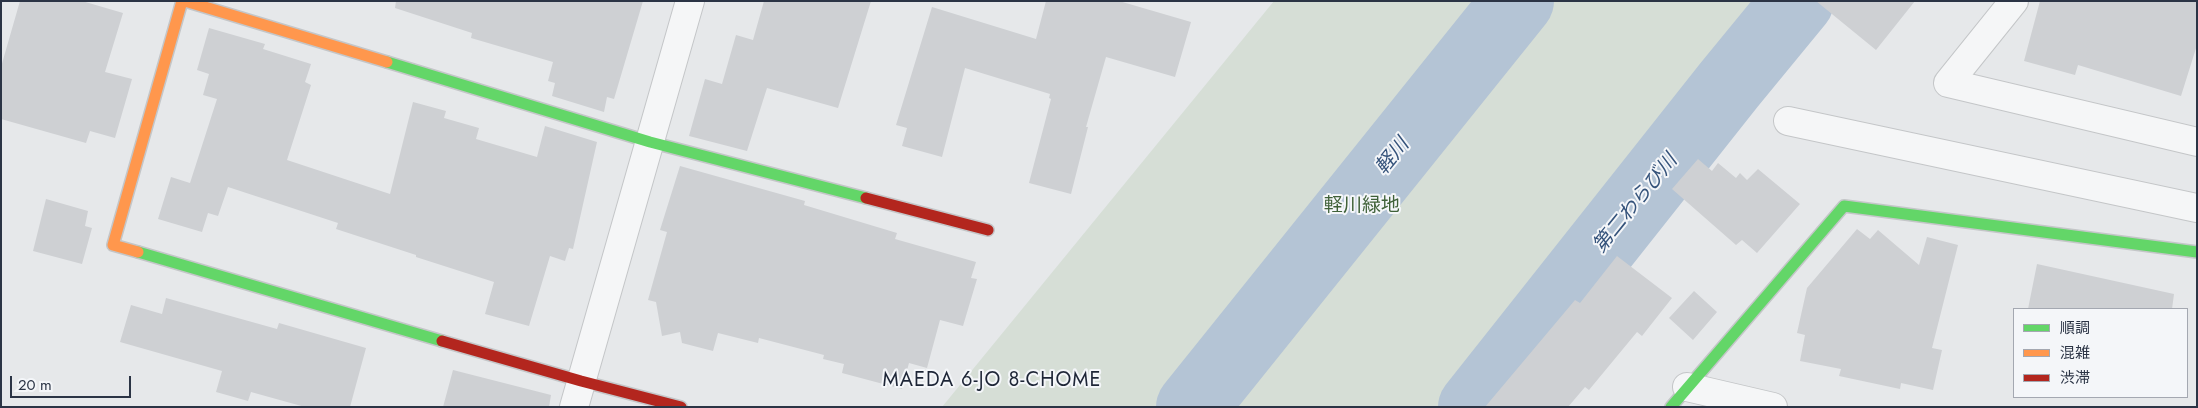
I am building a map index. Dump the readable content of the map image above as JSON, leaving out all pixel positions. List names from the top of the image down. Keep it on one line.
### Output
{"districts":["MAEDA 6-JO 8-CHOME"],"water":["軽川","第二わらび川"],"parks":["軽川緑地"],"legend":["順調","混雑","渋滞"],"scale_bar":"20 m"}
